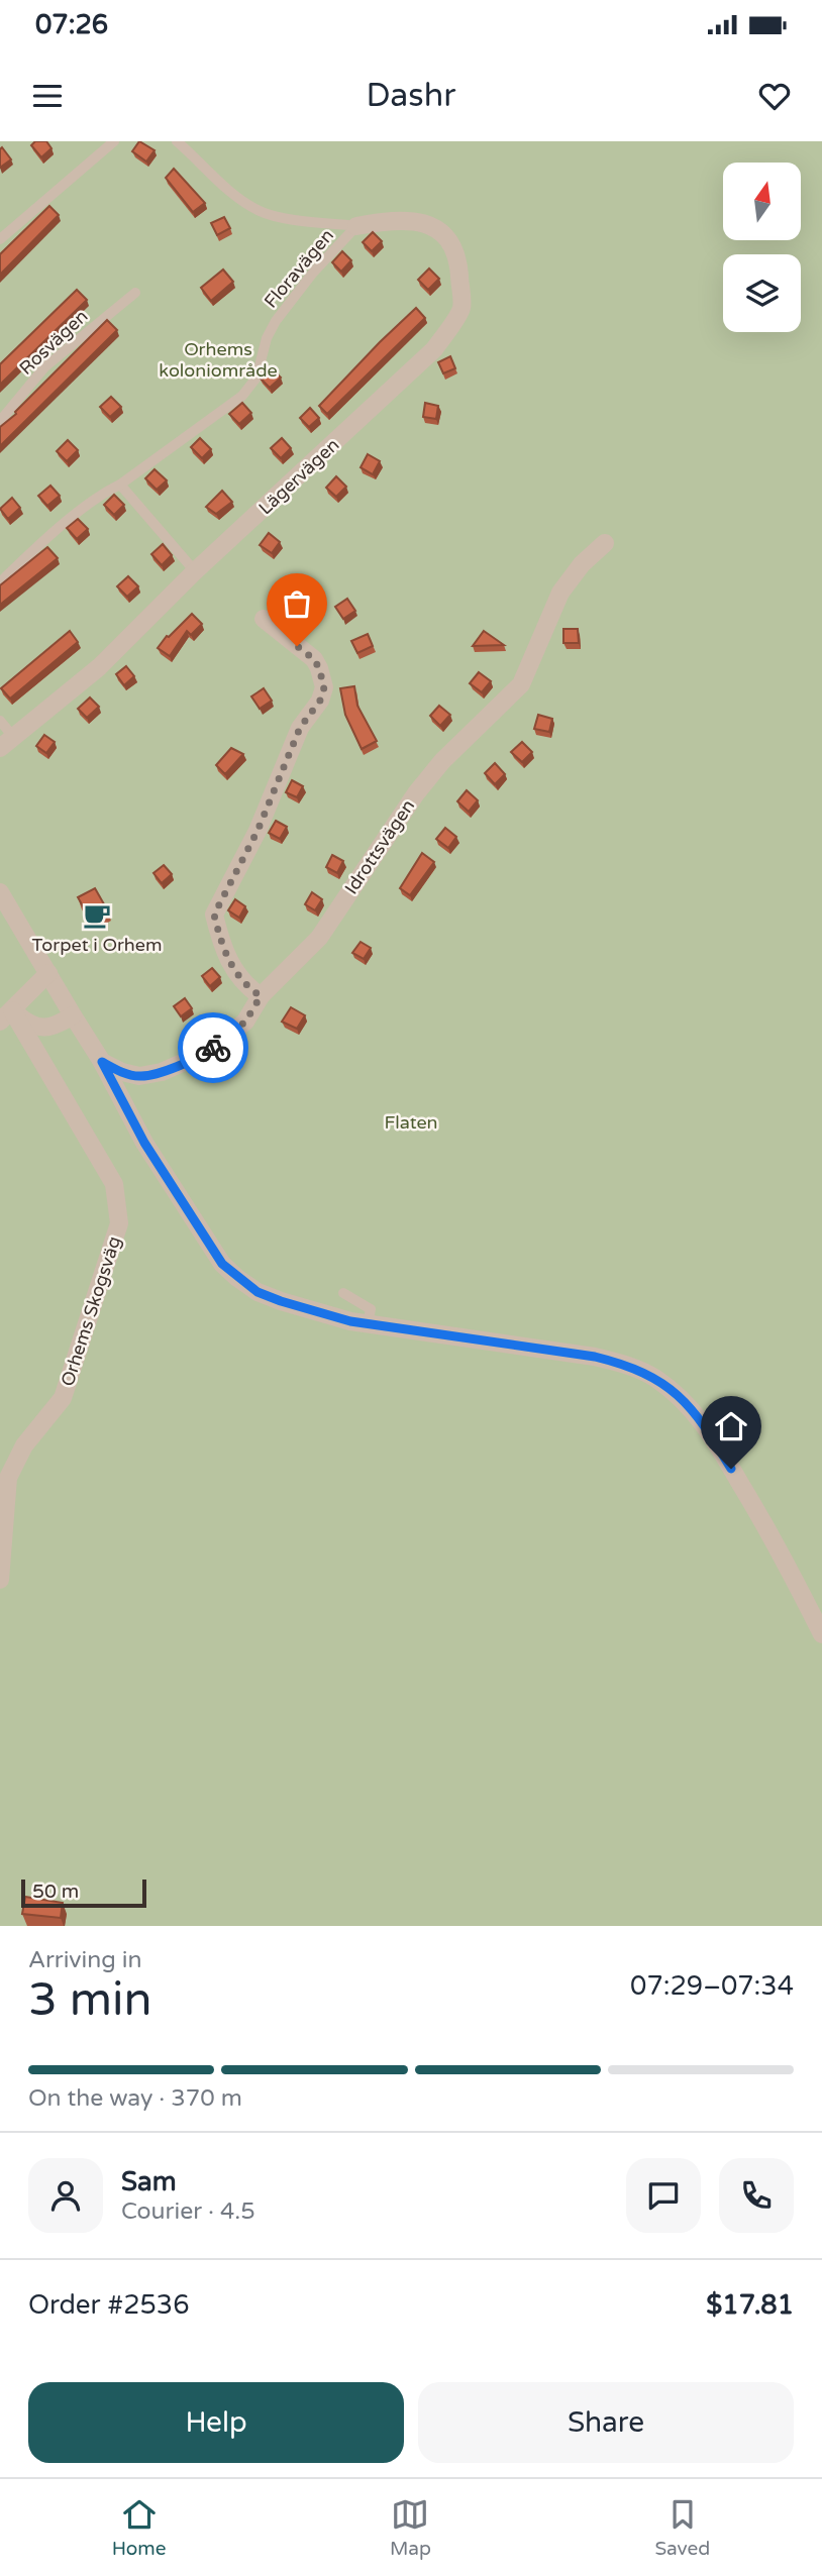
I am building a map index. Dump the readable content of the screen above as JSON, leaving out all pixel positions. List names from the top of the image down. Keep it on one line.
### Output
{"streets":{"street":["Lägervägen","Idrottsvägen","Orhems Skogsväg"],"lane":["Floravägen","Rosvägen"]},"crossings":[["Floravägen","Lägervägen"]],"parks":["Orhems koloniområde","Flaten"],"places":{"cafe":["Torpet i Orhem"]},"scale_bar":"50 m","north":"top","page":{"status":"07:26","header":"Dashr","scale":"50 m","heading":["3 min","Arriving in","07:29–07:34"],"panel":["Sam","Courier · 4.5","Order #2536","$17.81"],"bar":"On the way · 370 m","buttons":["Help","Share"],"tabs":["Home","Map","Saved"]}}
